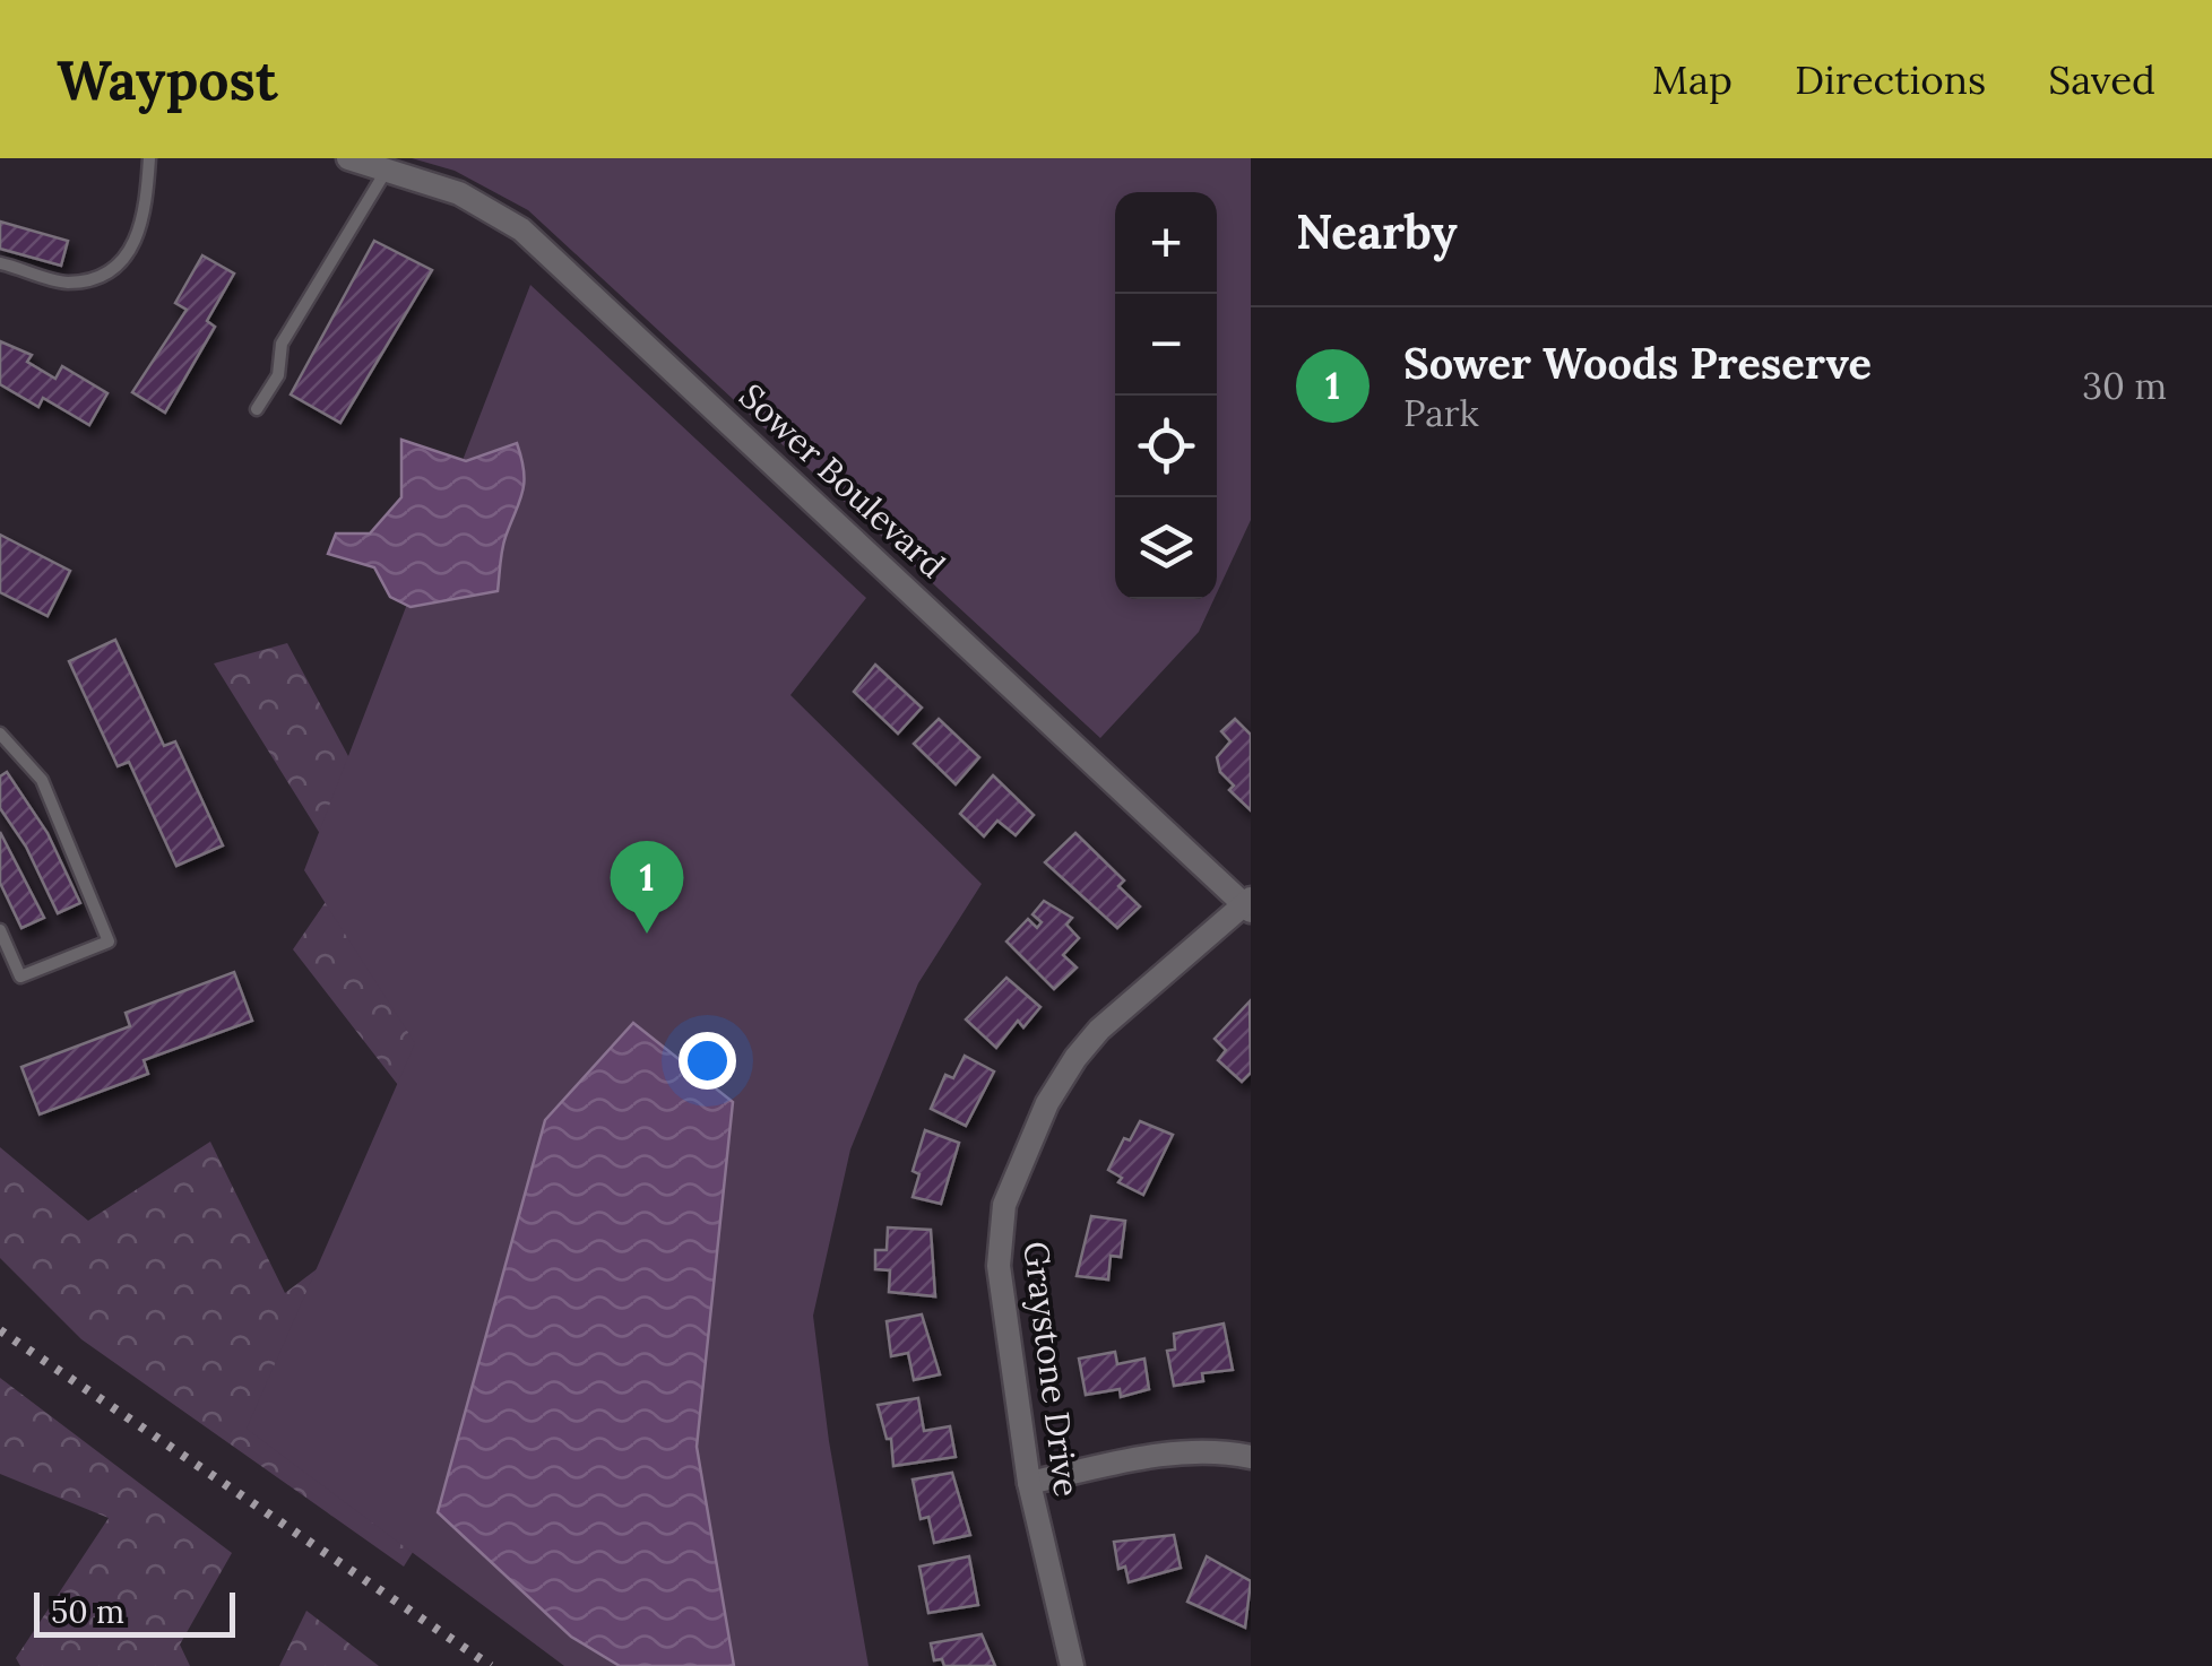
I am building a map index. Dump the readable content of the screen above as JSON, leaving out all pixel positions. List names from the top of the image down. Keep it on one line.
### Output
{"streets":{"street":["Sower Boulevard","Graystone Drive"]},"crossings":[["Sower Boulevard","Graystone Drive"]],"scale_bar":"50 m","page":{"header":"Waypost","nav":["Map","Directions","Saved"],"heading":"Nearby","map_buttons":["+","−"],"list":[{"mark":"1","name":"Sower Woods Preserve","note":"Park","value":"30 m"}],"pins":"1","scale":"50 m"}}
